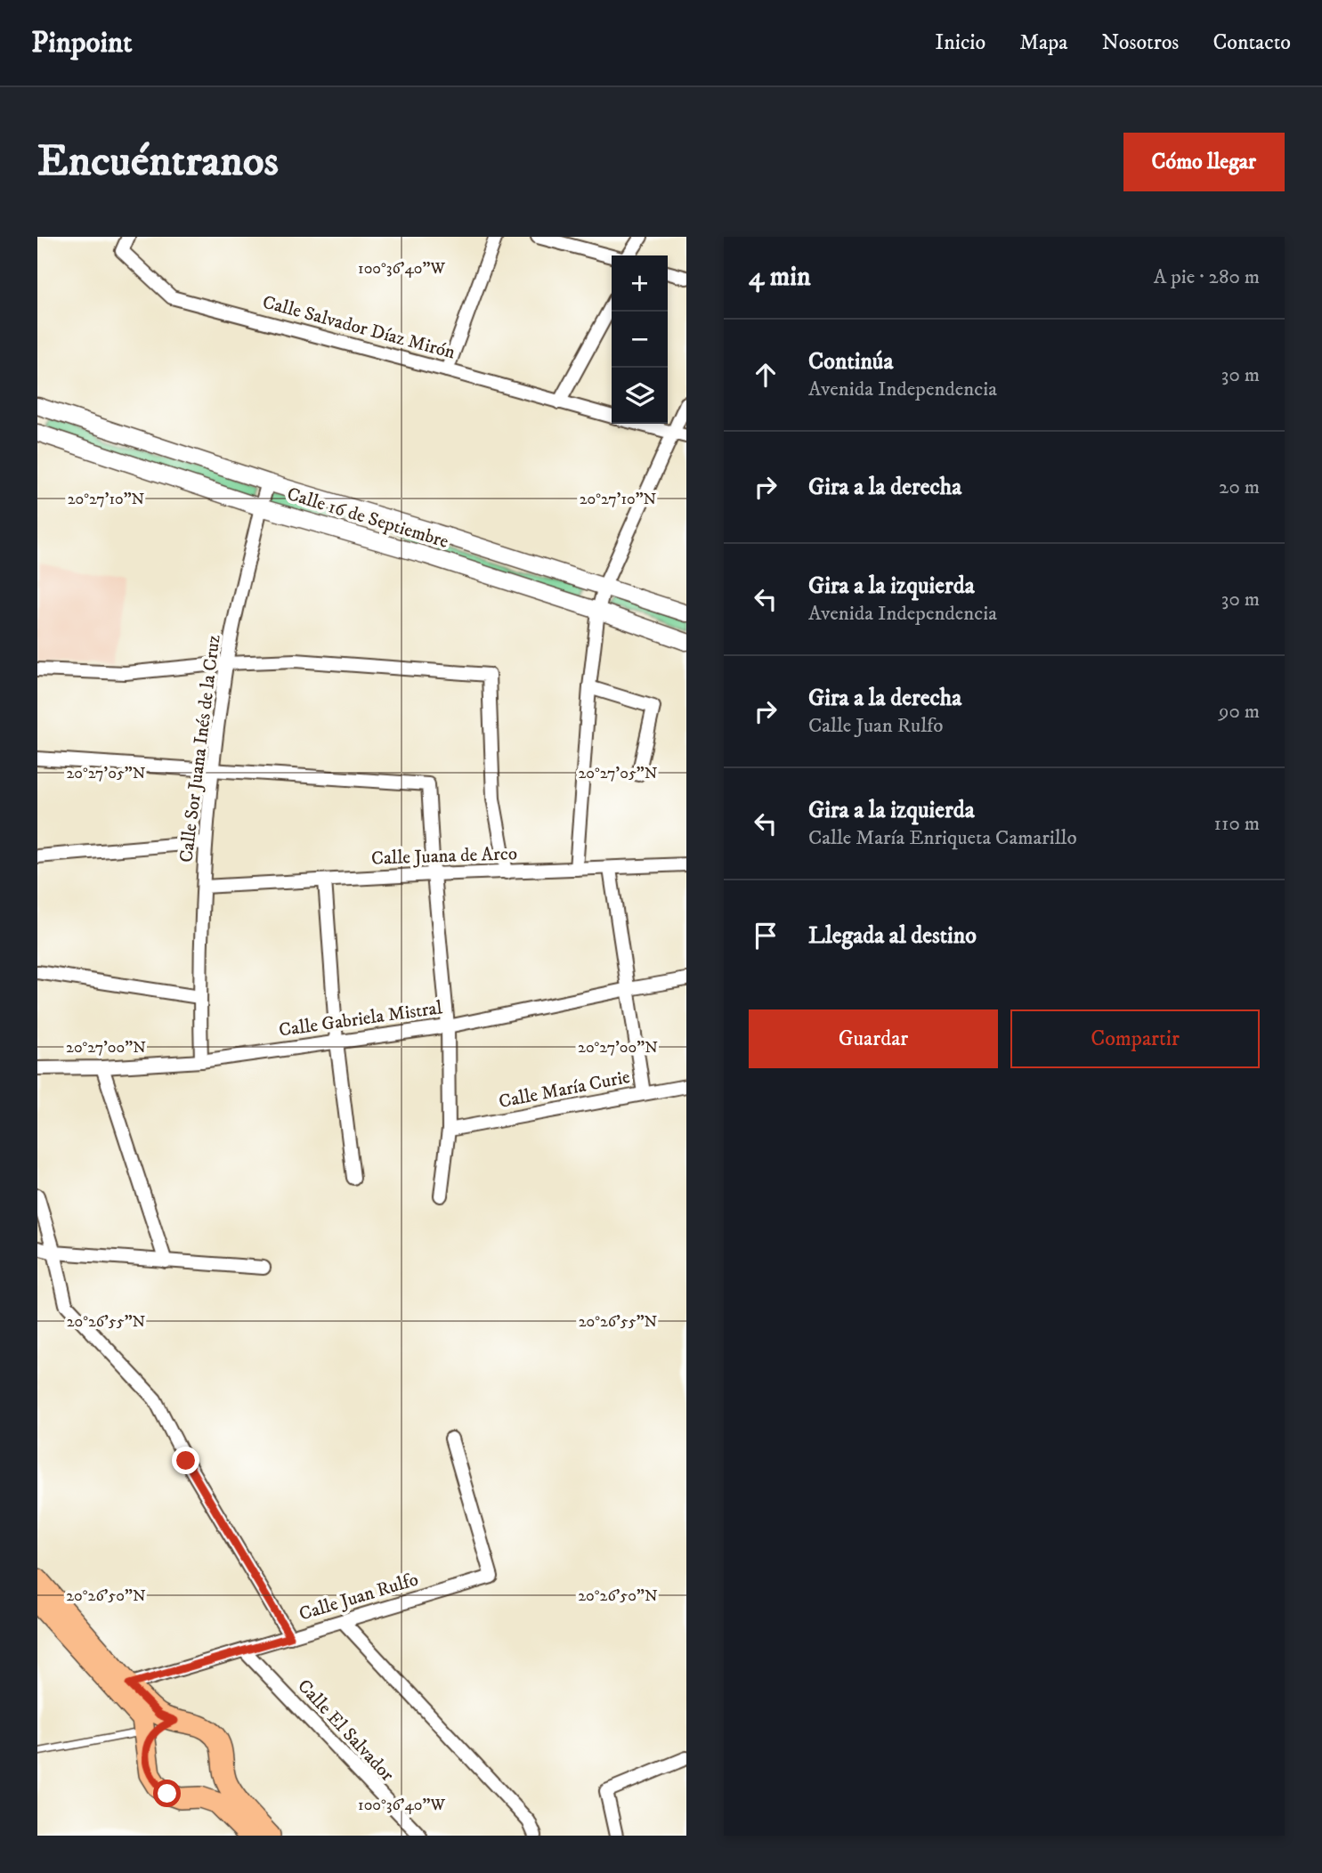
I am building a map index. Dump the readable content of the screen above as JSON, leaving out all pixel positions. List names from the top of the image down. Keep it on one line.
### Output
{"streets":{"street":["Calle Salvador Díaz Mirón","Calle 16 de Septiembre","Calle Sor Juana Inés de la Cruz","Calle Juana de Arco","Calle Gabriela Mistral","Calle María Curie","Calle Juan Rulfo","Calle El Salvador"]},"crossings":[["Calle 16 de Septiembre","Calle Sor Juana Inés de la Cruz"],["Calle Sor Juana Inés de la Cruz","Calle Juana de Arco"],["Calle Sor Juana Inés de la Cruz","Calle Gabriela Mistral"],["Calle Juan Rulfo","Calle El Salvador"]],"page":{"header":"Pinpoint","nav":["Inicio","Mapa","Nosotros","Contacto"],"buttons":["Cómo llegar",["Guardar","Compartir"]],"title":"Encuéntranos","heading":["4 min","A pie · 280 m"],"map_buttons":["+","−"],"list":[["Continúa","Avenida Independencia","30 m"],["Gira a la derecha","20 m"],["Gira a la izquierda","Avenida Independencia","30 m"],["Gira a la derecha","Calle Juan Rulfo","90 m"],["Gira a la izquierda","Calle María Enriqueta Camarillo","110 m"],"Llegada al destino"]},"coordinates":["100°36'40\"W","20°27'10\"N","20°27'05\"N","20°27'00\"N","20°26'55\"N","20°26'50\"N"]}
